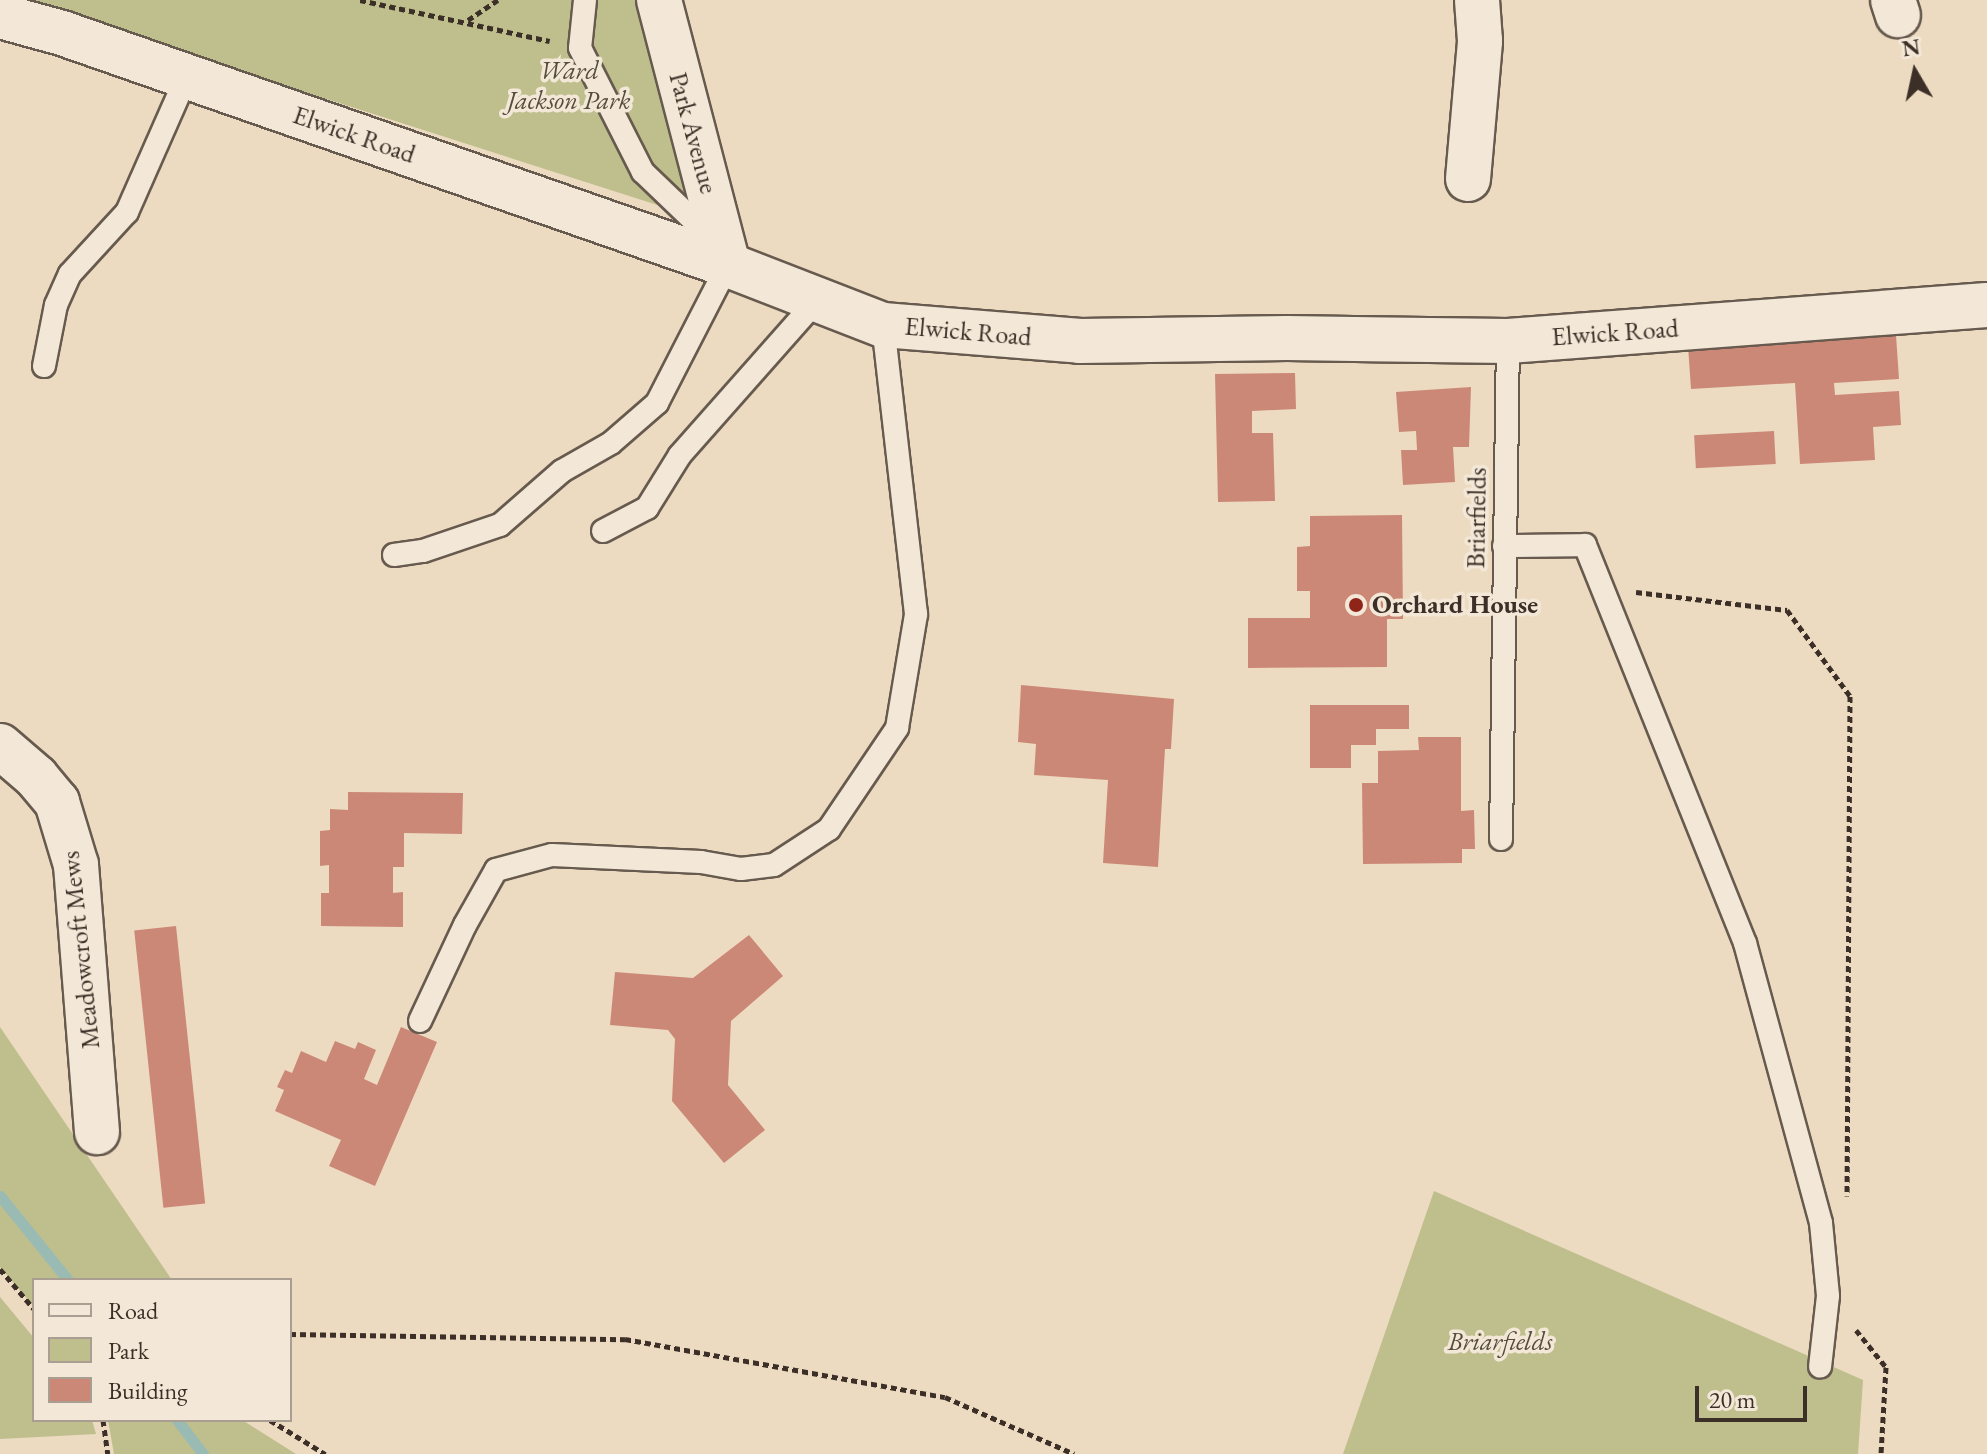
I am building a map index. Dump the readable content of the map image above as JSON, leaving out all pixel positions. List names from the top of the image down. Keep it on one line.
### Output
{"streets":{"street":["Park Avenue","Elwick Road","Meadowcroft Mews"],"lane":["Briarfields"]},"crossings":[["Park Avenue","Elwick Road"],["Elwick Road","Briarfields"]],"parks":["Ward Jackson Park","Briarfields"],"places":["Orchard House"],"legend":["Road","Park","Building"],"scale_bar":"20 m","north":"top"}
